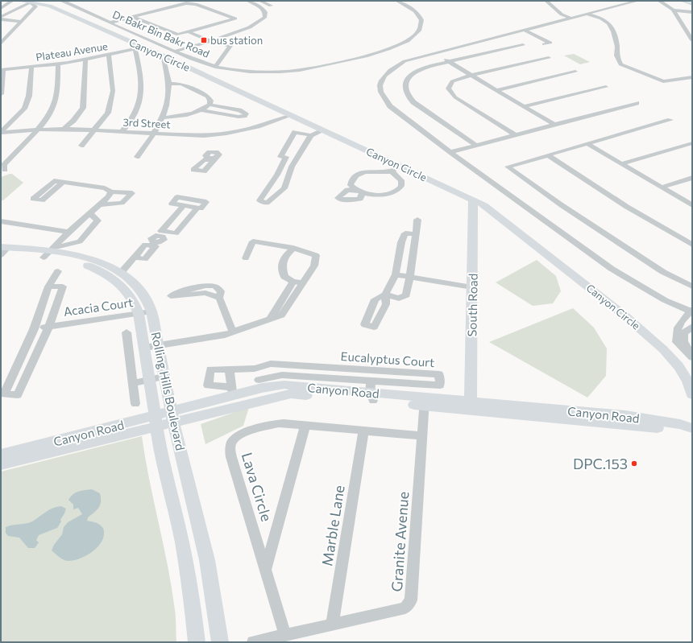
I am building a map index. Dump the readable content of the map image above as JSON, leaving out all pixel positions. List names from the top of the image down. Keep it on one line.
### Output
{"streets":{"main road":["Canyon Circle","South Road","Canyon Road","Rolling Hills Boulevard"],"street":["Dr Bakr Bin Bakr Road","Plateau Avenue","3rd Street","Acacia Court","Eucalyptus Court","Lava Circle","Marble Lane","Granite Avenue"]},"crossings":[["Plateau Avenue","Canyon Circle"],["Canyon Circle","3rd Street"],["Canyon Circle","South Road"],["South Road","Canyon Road"],["Acacia Court","Rolling Hills Boulevard"],["Eucalyptus Court","Canyon Road"],["Canyon Road","Rolling Hills Boulevard"],["Canyon Road","Granite Avenue"],["Lava Circle","Marble Lane"],["Lava Circle","Granite Avenue"],["Marble Lane","Granite Avenue"]],"places":{"transit":["bus station"],"other":["DPC.153"]}}
